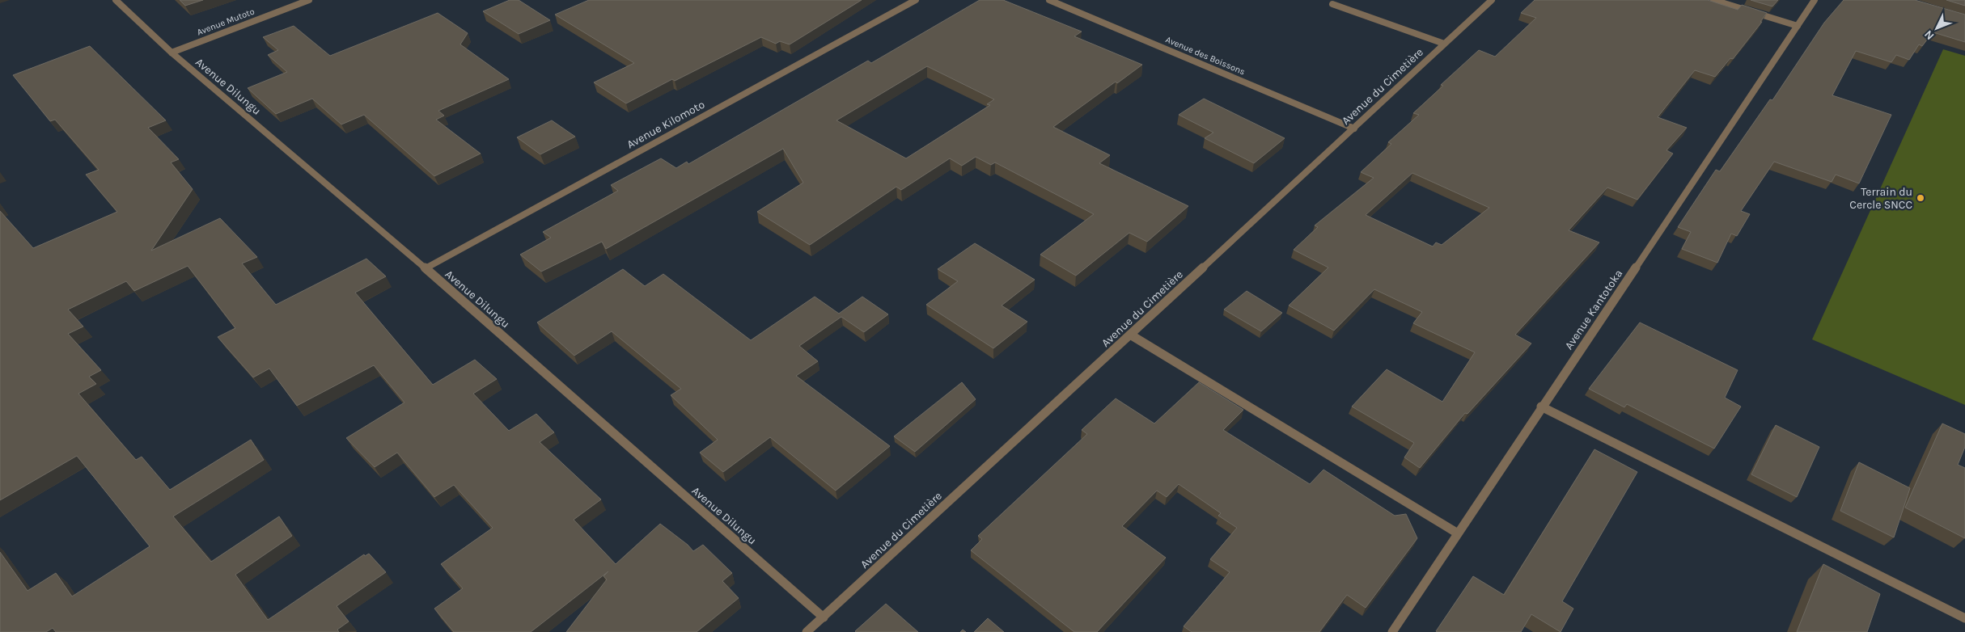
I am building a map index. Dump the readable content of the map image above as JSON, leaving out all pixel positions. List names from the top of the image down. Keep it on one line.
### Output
{"streets":{"street":["Avenue Mutoto","Avenue des Boissons","Avenue Dilungu","Avenue du Cimetière","Avenue Kilomoto","Avenue Kantotoka"]},"crossings":[["Avenue Mutoto","Avenue Dilungu"],["Avenue des Boissons","Avenue du Cimetière"],["Avenue Dilungu","Avenue du Cimetière"],["Avenue Dilungu","Avenue Kilomoto"]],"places":["Terrain du Cercle SNCC"],"north":"bottom left"}
